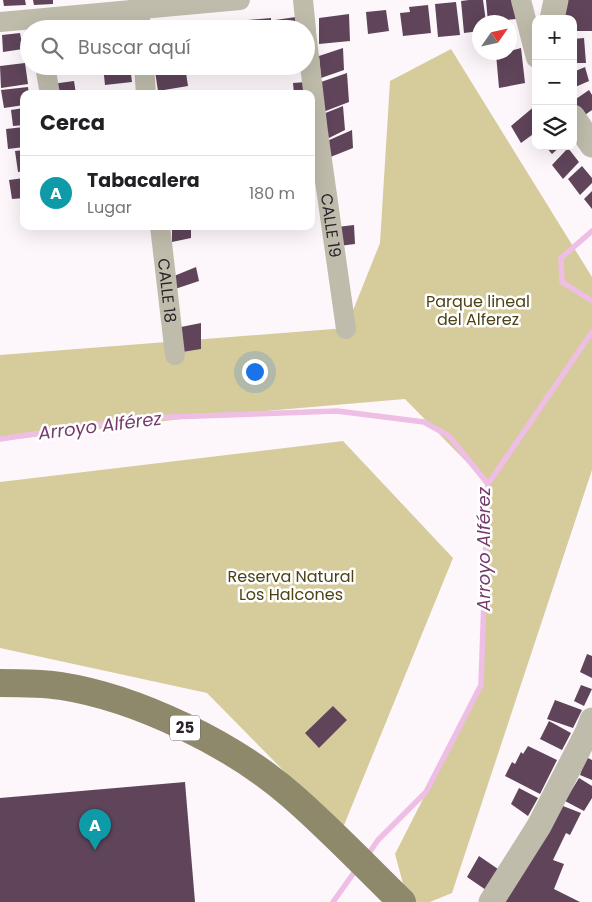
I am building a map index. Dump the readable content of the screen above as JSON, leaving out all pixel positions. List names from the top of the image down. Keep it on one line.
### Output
{"streets":{"main road":["25"],"street":["CALLE 19","CALLE 18"]},"water":["Arroyo Alférez"],"parks":["Parque lineal del Alferez","Reserva Natural Los Halcones"],"north":"top right","page":{"map_buttons":["+","−"],"search":"Buscar aquí","heading":"Cerca","list":[{"mark":"A","name":"Tabacalera","note":"Lugar","value":"180 m"}],"pins":"A"}}
